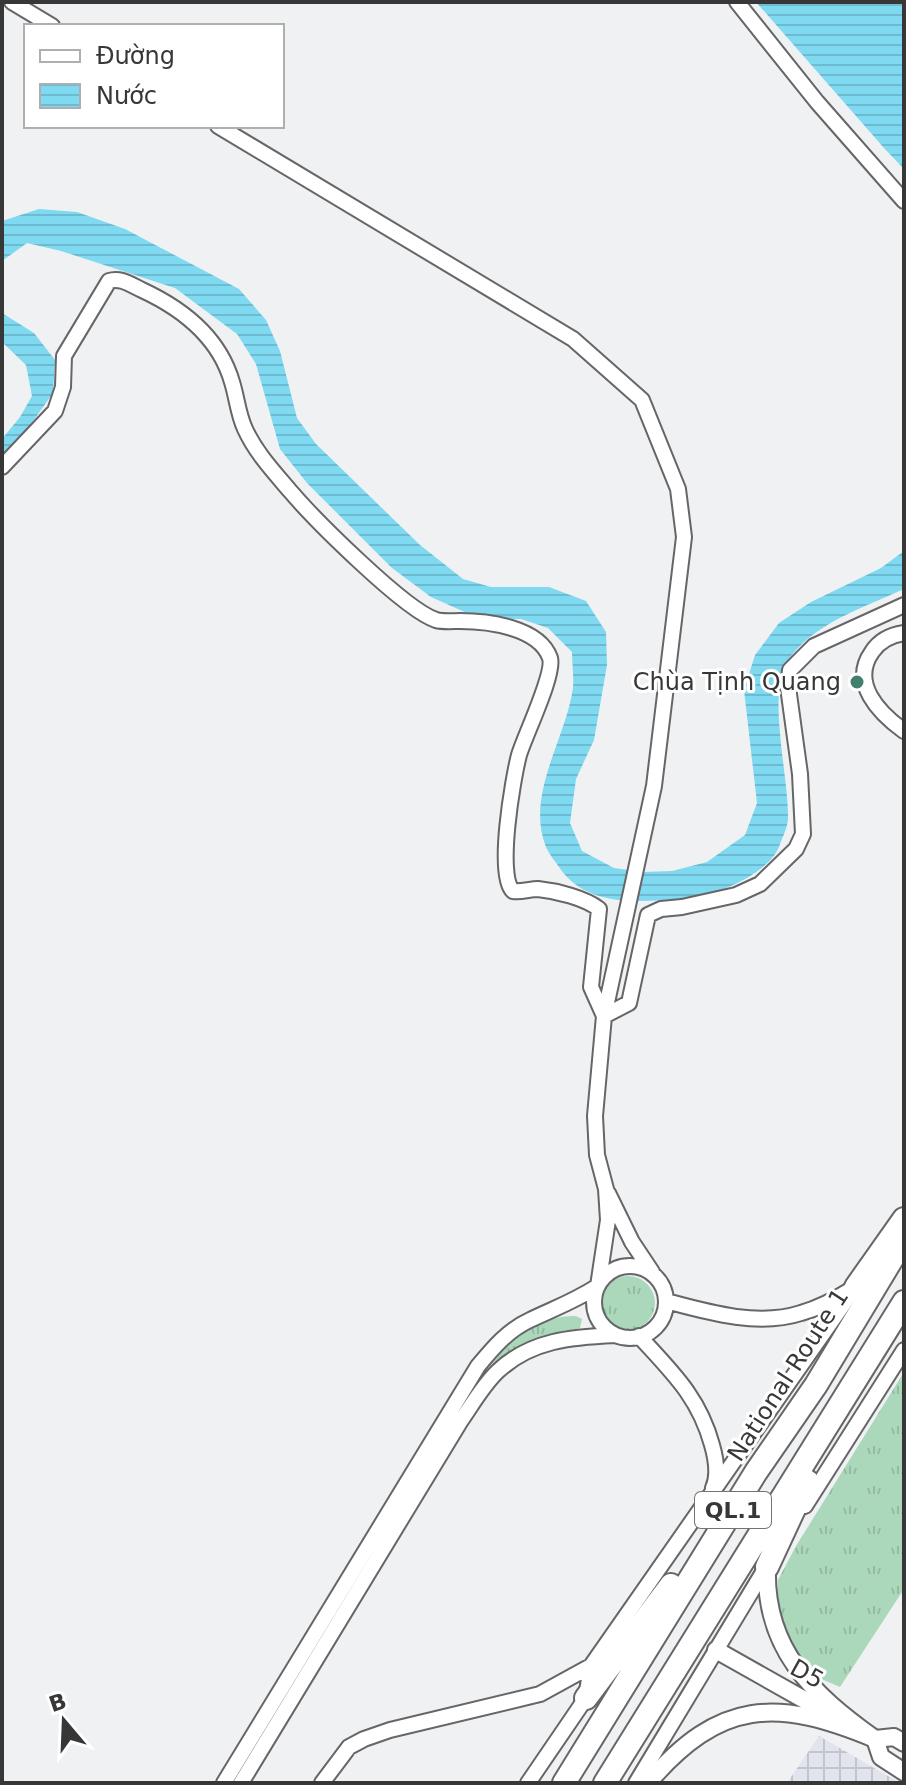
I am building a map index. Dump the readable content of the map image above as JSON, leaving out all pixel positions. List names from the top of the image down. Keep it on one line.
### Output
{"streets":{"highway":["National Route 1","QL.1"],"street":["D5"]},"places":["Chùa Tịnh Quang"],"legend":["Đường","Nước"],"north":"top"}
